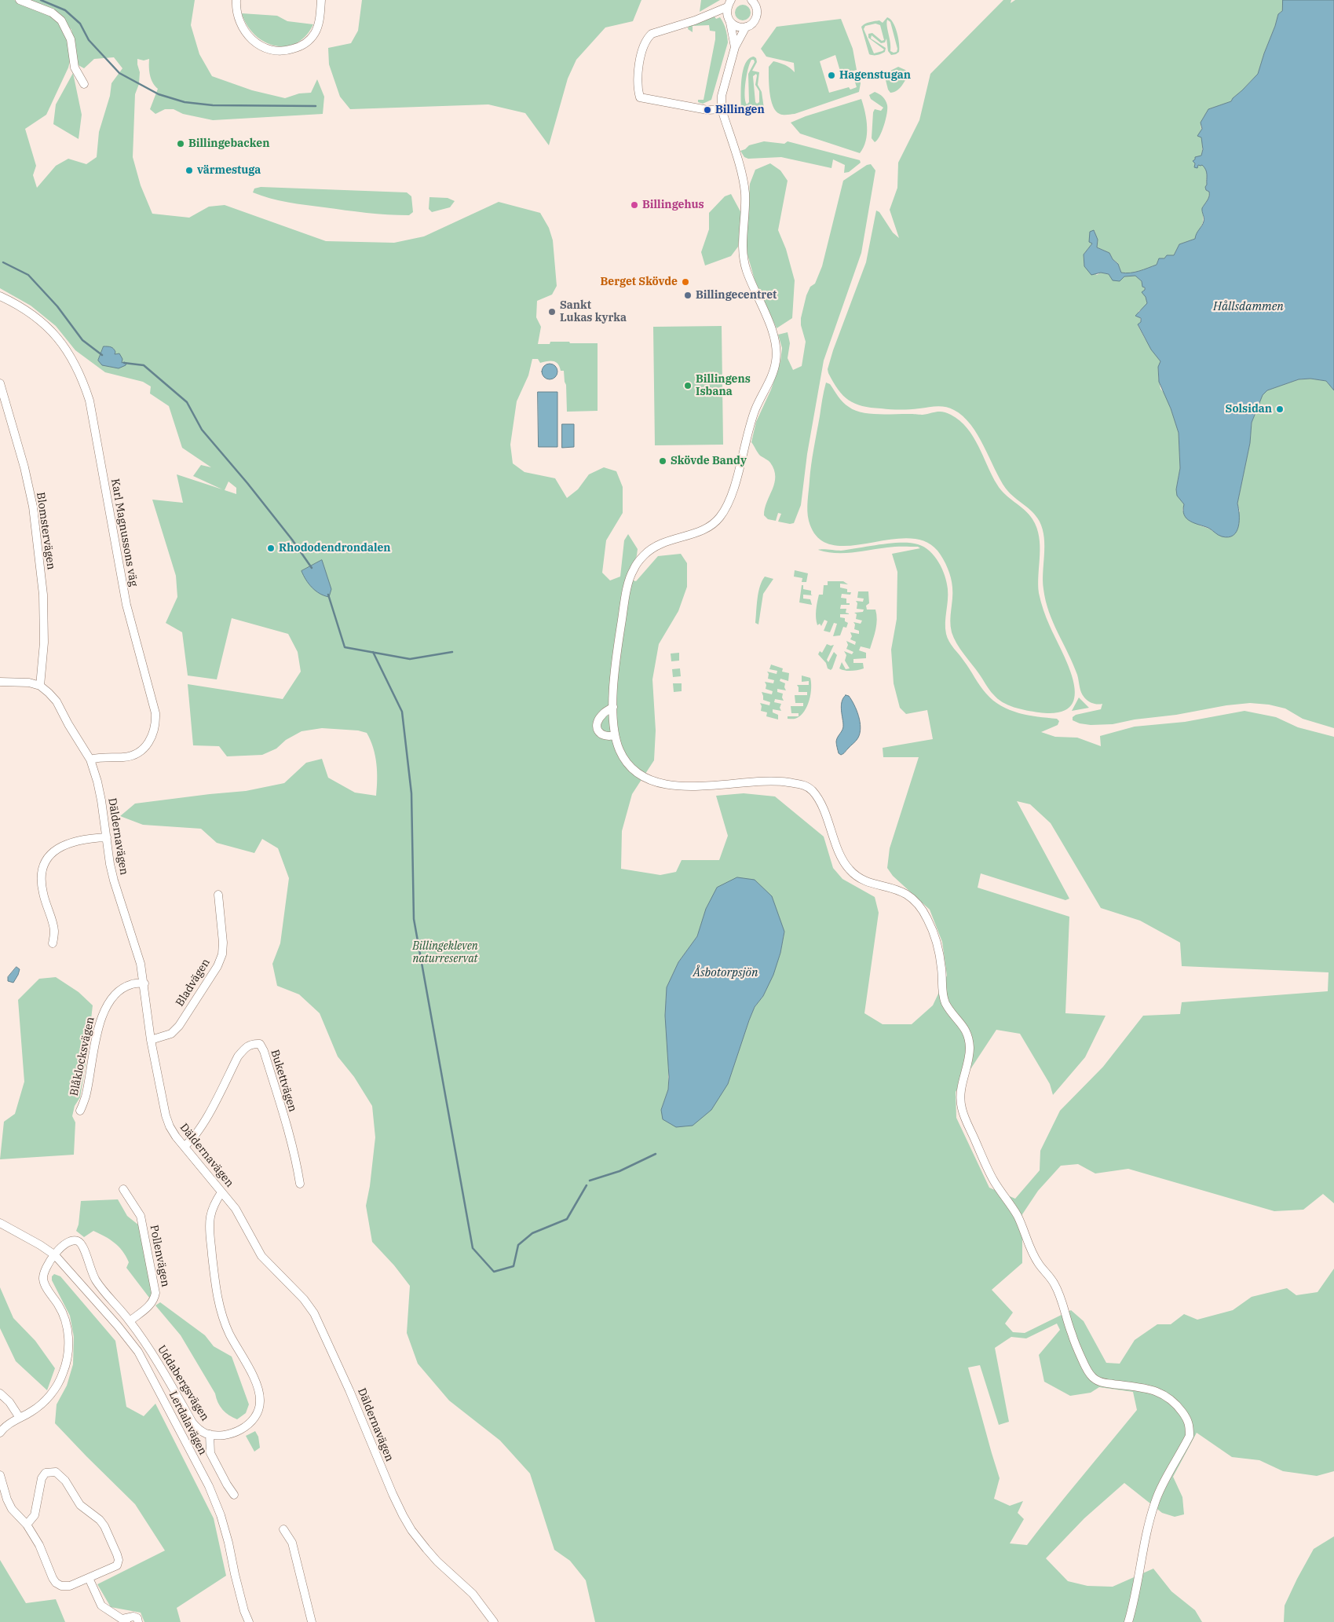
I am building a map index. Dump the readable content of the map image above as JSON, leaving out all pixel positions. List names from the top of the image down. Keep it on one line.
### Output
{"streets":{"street":["Blomstervägen","Karl Magnussons väg","Däldernavägen","Bladvägen","Blåklocksvägen","Bukettvägen","Pollenvägen","Uddabergsvägen","Lerdalavägen"]},"crossings":[["Blomstervägen","Däldernavägen"],["Karl Magnussons väg","Däldernavägen"],["Däldernavägen","Bladvägen"],["Däldernavägen","Blåklocksvägen"],["Däldernavägen","Bukettvägen"],["Däldernavägen","Uddabergsvägen"],["Pollenvägen","Uddabergsvägen"],["Uddabergsvägen","Lerdalavägen"]],"water":["Hållsdammen","Åsbotorpsjön"],"parks":["Billingekleven naturreservat"],"places":["Hagenstugan","Billingen","Billingebacken","värmestuga","Billingehus","Berget Skövde","Billingecentret","Sankt Lukas kyrka","Billingens Isbana","Solsidan","Skövde Bandy","Rhododendrondalen"]}
